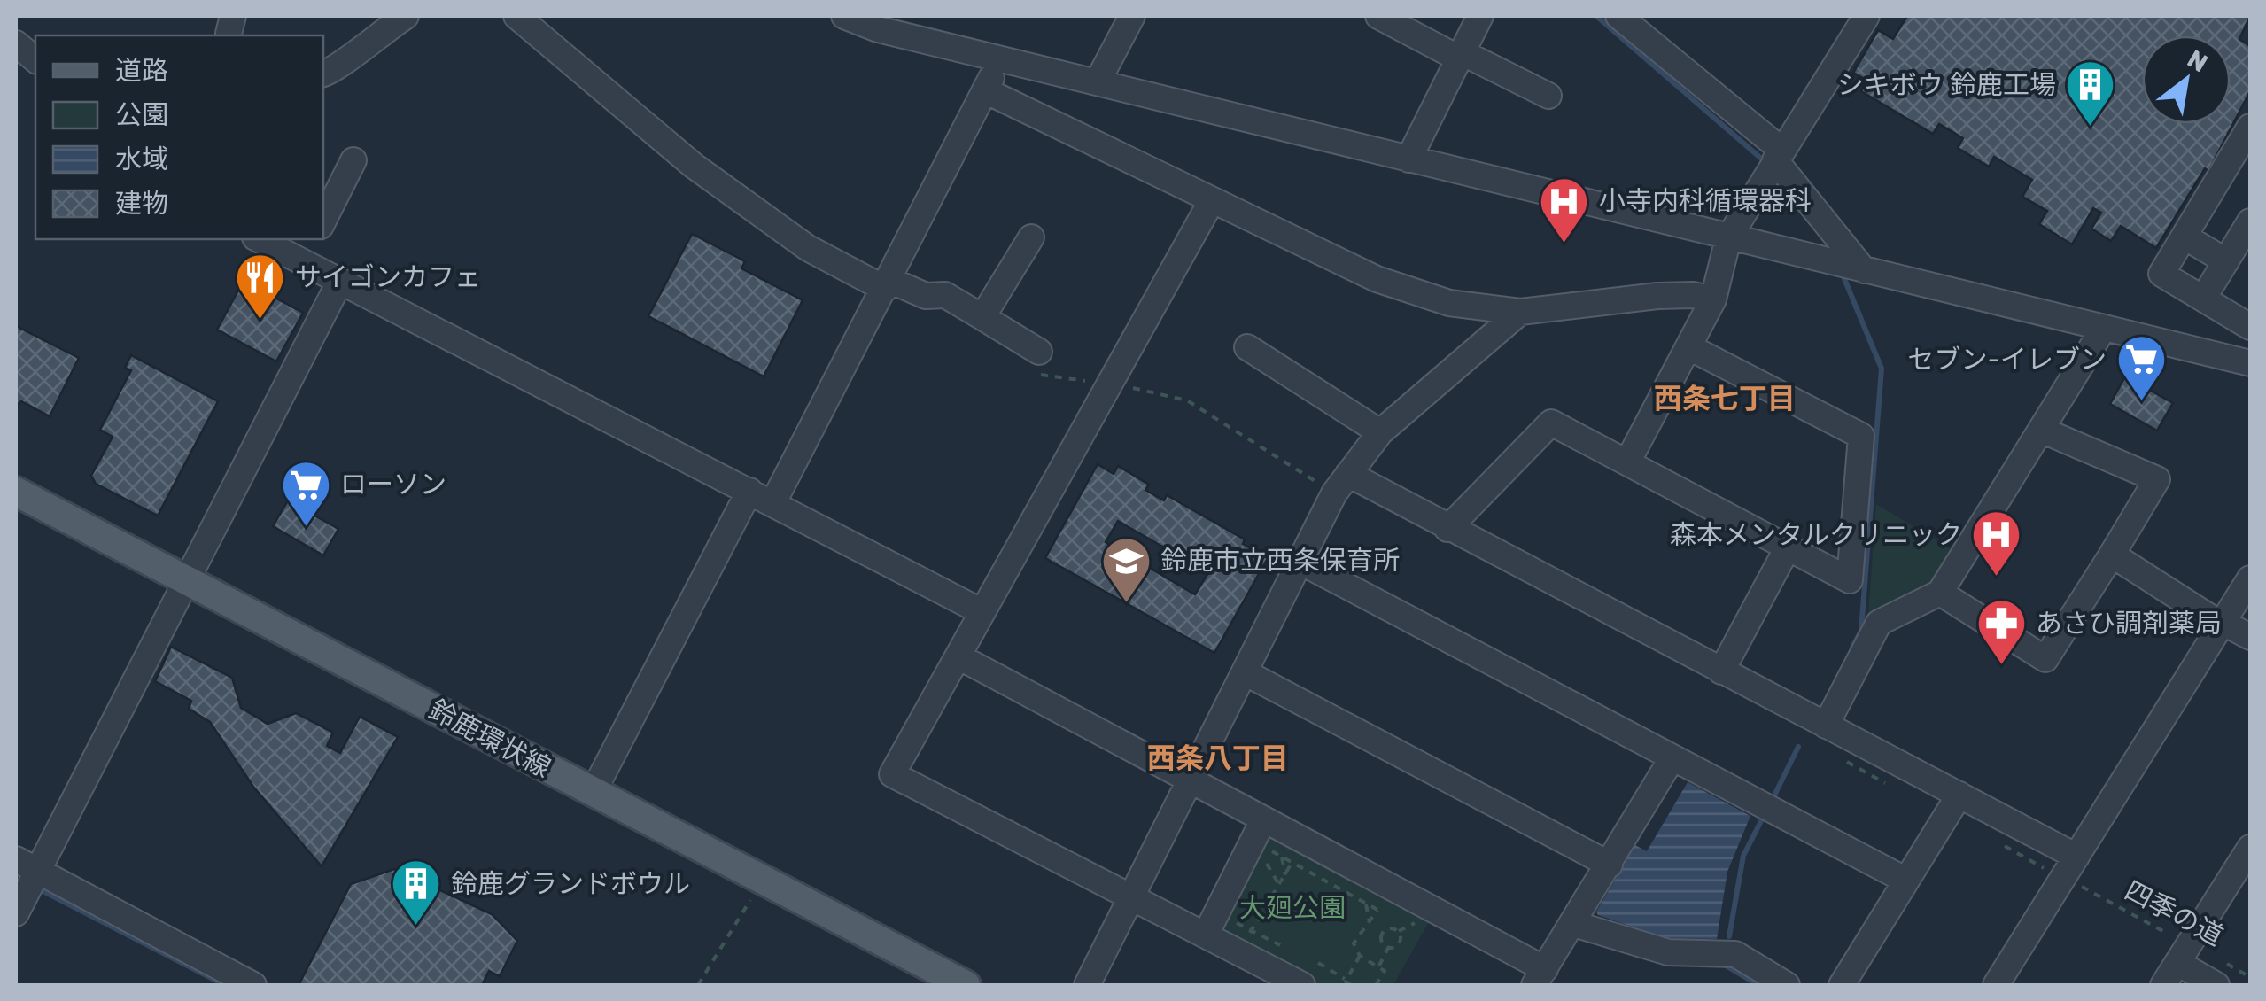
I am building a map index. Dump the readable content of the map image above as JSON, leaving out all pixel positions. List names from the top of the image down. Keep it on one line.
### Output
{"streets":{"main road":["鈴鹿環状線"],"path":["四季の道"]},"districts":["西条七丁目","西条八丁目"],"parks":["大廻公園"],"places":{"building":["シキボウ 鈴鹿工場","鈴鹿グランドボウル"],"hospital":["小寺内科循環器科","森本メンタルクリニック"],"restaurant":["サイゴンカフェ"],"supermarket":["セブン-イレブン","ローソン"],"school or university":["鈴鹿市立西条保育所"],"pharmacy":["あさひ調剤薬局"]},"legend":["道路","公園","水域","建物"],"north":"top right"}
